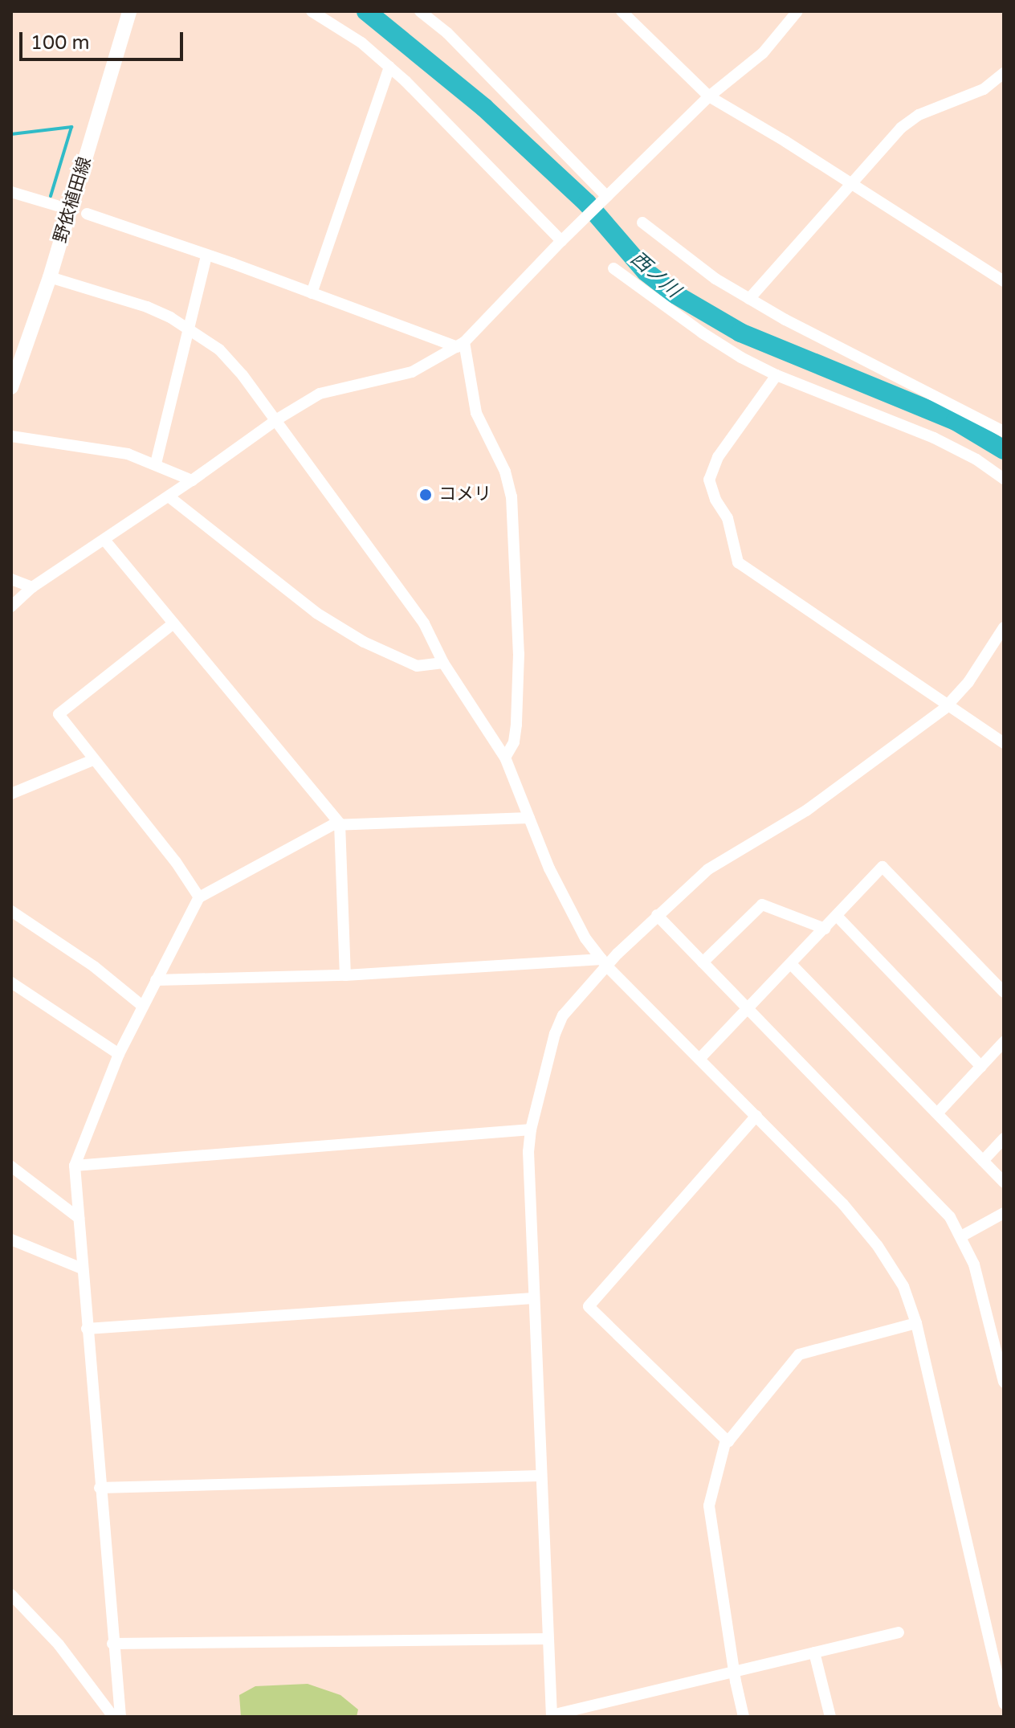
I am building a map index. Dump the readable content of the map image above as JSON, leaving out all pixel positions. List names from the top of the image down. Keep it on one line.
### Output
{"streets":{"main road":["野依植田線"]},"water":["西ノ川"],"places":["コメリ"],"scale_bar":"100 m"}
